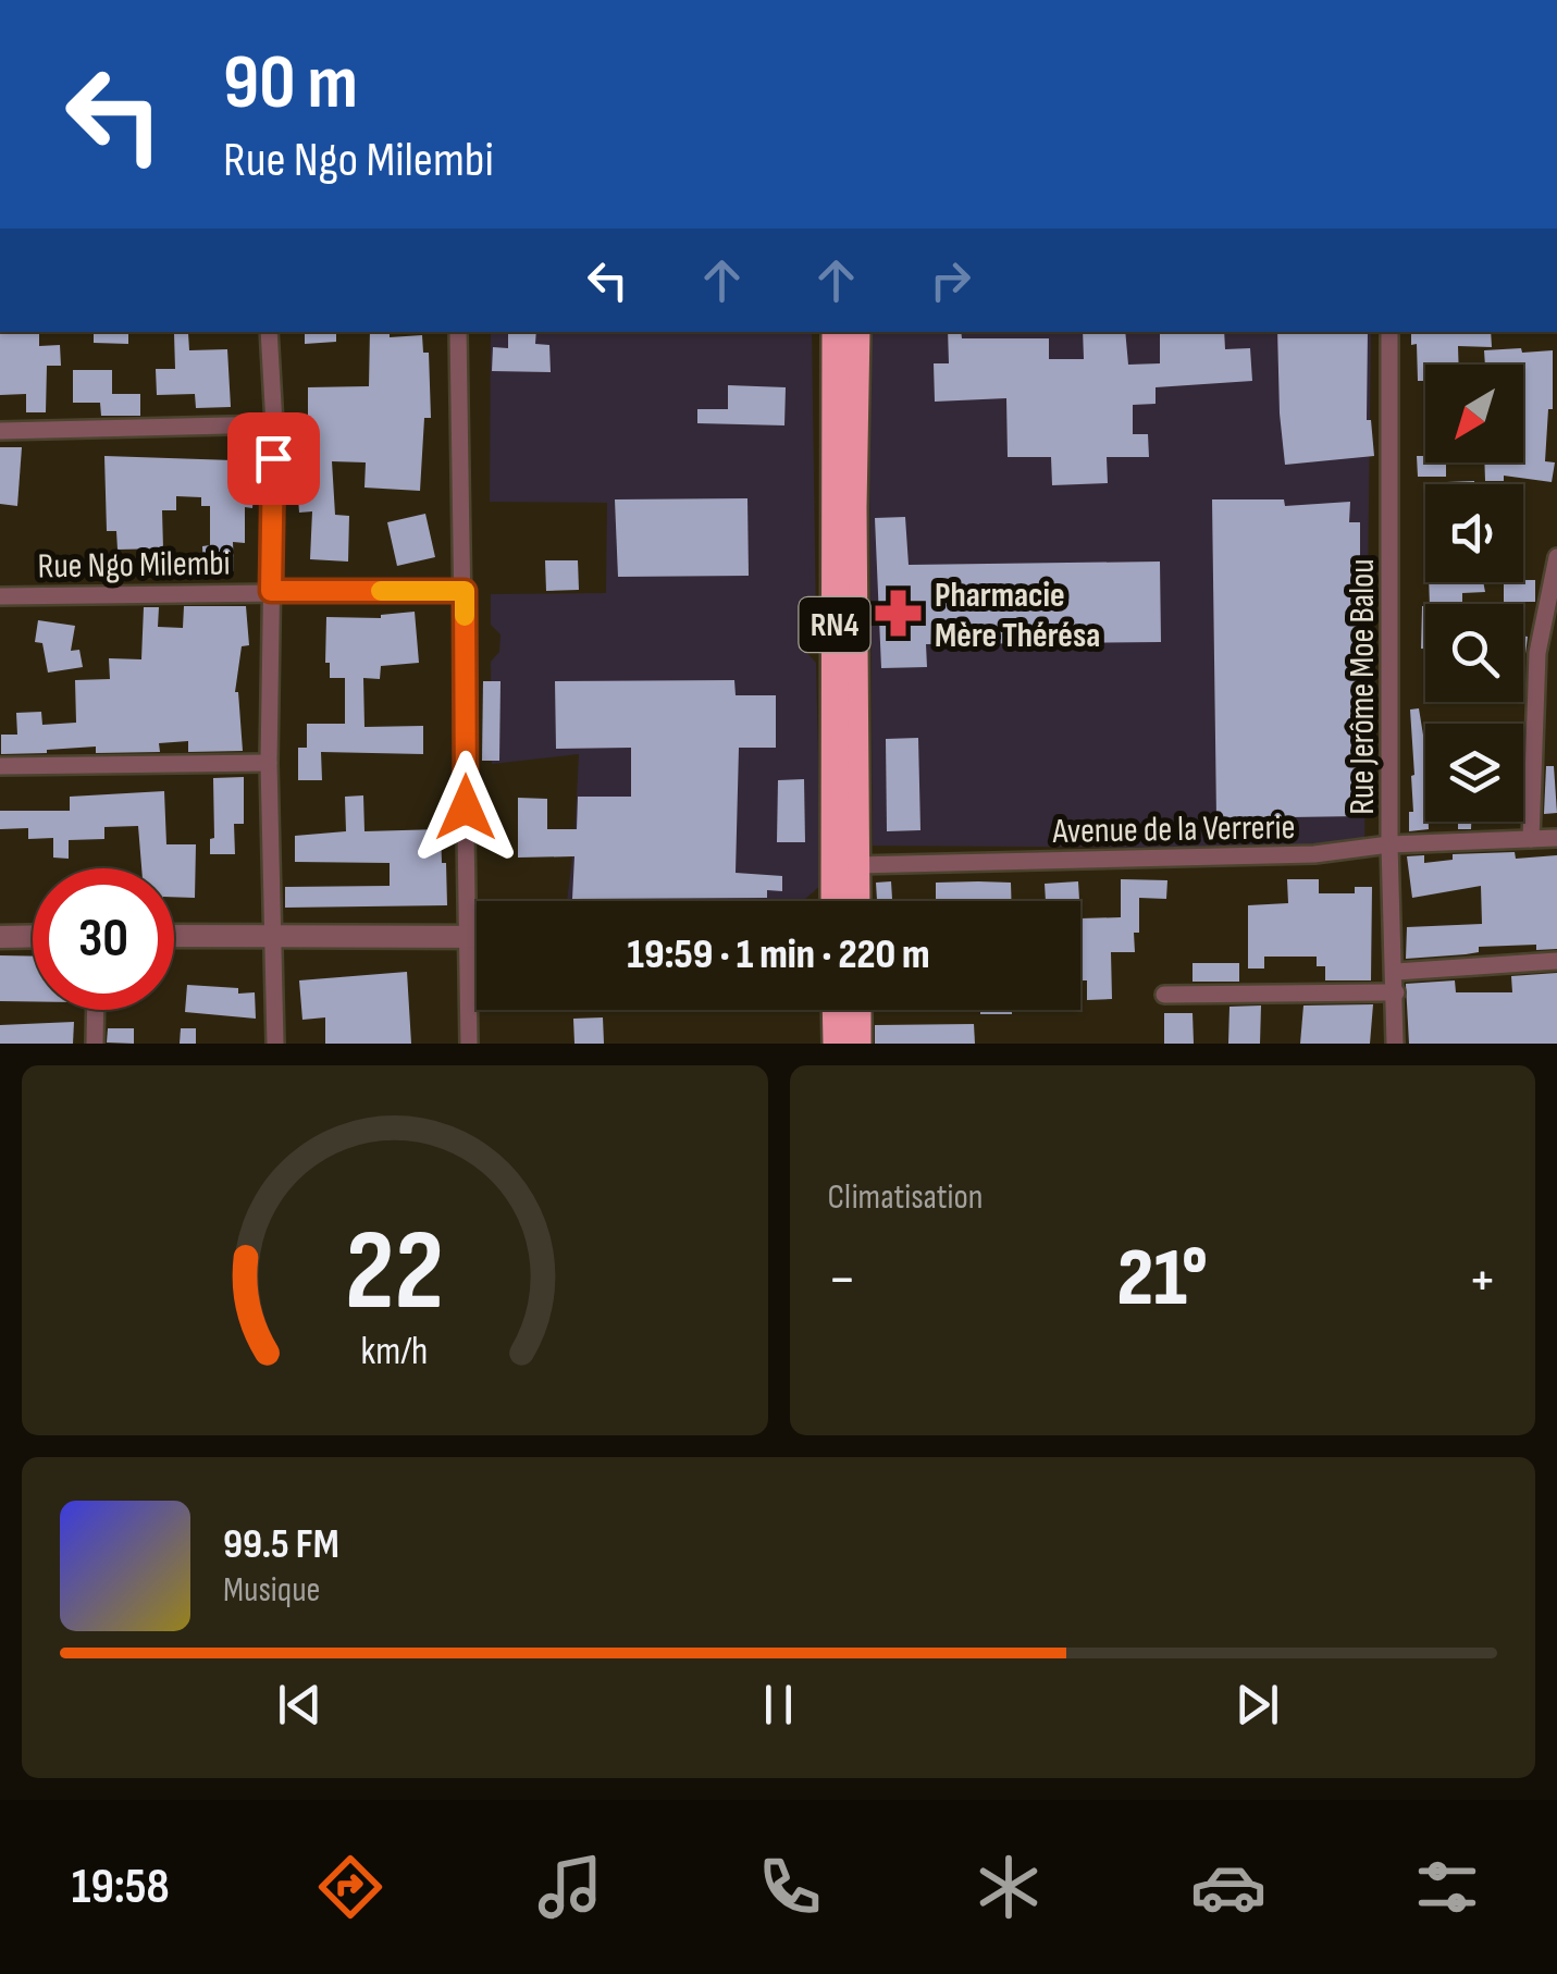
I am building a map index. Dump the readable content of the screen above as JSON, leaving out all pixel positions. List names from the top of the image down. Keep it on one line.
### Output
{"streets":{"highway":["RN4"],"street":["Rue Ngo Milembi","Rue Jerôme Moe Balou","Avenue de la Verrerie"]},"crossings":[["RN4","Avenue de la Verrerie"],["Rue Jerôme Moe Balou","Avenue de la Verrerie"]],"places":{"pharmacy":["Pharmacie Mère Thérésa"]},"north":"bottom left","page":{"turn":["90 m","Rue Ngo Milembi"],"limit":"30","trip":"19:59 · 1 min · 220 m","tile":"Climatisation","heat":["−","21°","+"],"song":["99.5 FM","Musique"],"tabs":"19:58","gauge":["22","km/h"]}}
